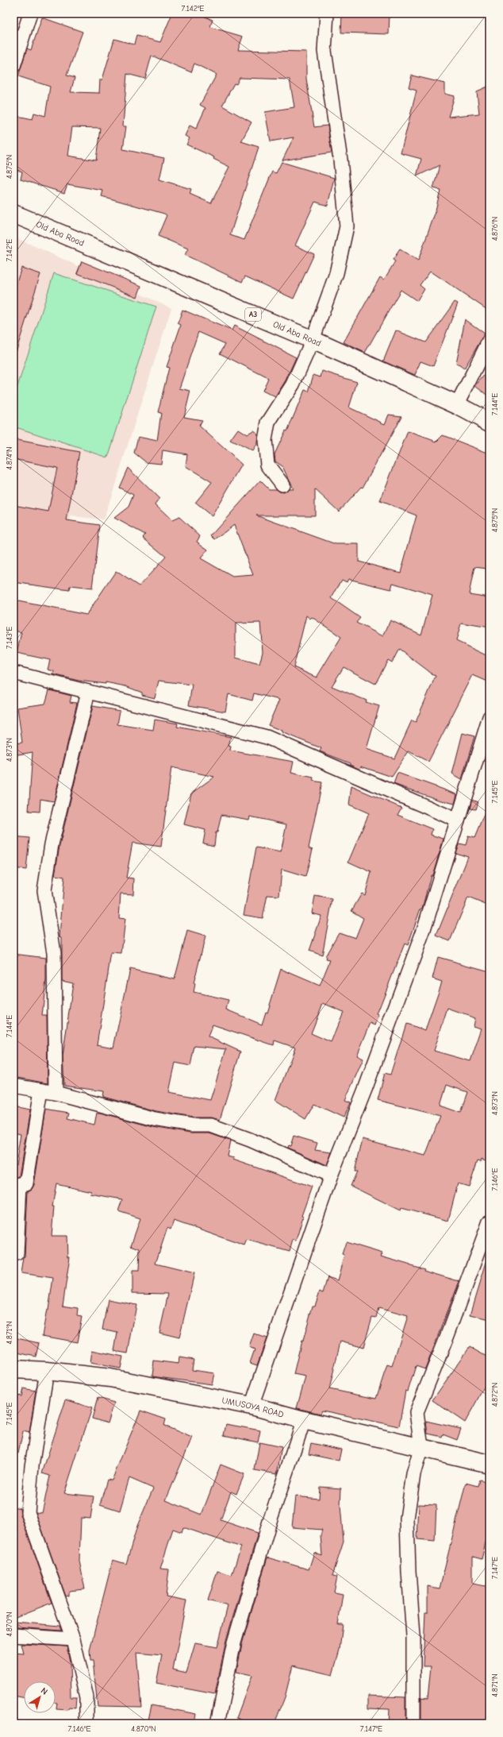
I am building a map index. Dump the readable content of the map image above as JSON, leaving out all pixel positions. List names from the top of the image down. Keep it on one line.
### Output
{"streets":{"main road":["Old Aba Road","A3","UMUSOYA ROAD"]},"north":"top right","coordinates":["7.142°E","4.875°N","4.876°N","7.144°E","4.874°N","7.143°E","4.873°N","7.145°E","7.146°E","4.871°N","4.872°N","7.147°E","4.870°N"]}
